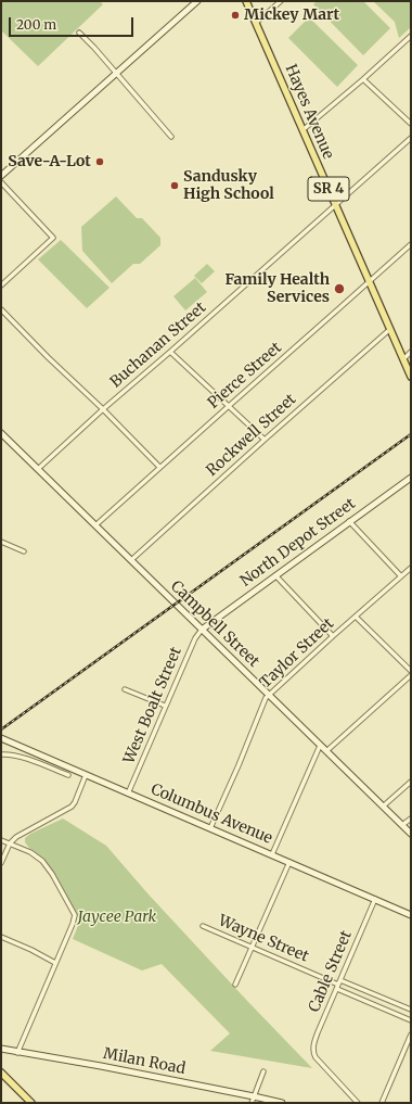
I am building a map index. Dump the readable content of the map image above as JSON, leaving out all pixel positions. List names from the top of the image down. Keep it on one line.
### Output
{"streets":{"main road":["Hayes Avenue","SR 4"],"street":["Buchanan Street","Pierce Street","Rockwell Street","North Depot Street","Campbell Street","Taylor Street","West Boalt Street","Columbus Avenue","Wayne Street","Cable Street","Milan Road"]},"crossings":[["Hayes Avenue","Buchanan Street"],["Hayes Avenue","Pierce Street"],["Hayes Avenue","Rockwell Street"],["Buchanan Street","Campbell Street"],["Pierce Street","Campbell Street"],["Rockwell Street","Campbell Street"],["North Depot Street","Campbell Street"],["North Depot Street","West Boalt Street"],["Campbell Street","Taylor Street"],["Campbell Street","West Boalt Street"],["Taylor Street","Columbus Avenue"],["West Boalt Street","Columbus Avenue"],["Columbus Avenue","Cable Street"],["Wayne Street","Cable Street"]],"parks":["Jaycee Park"],"places":["Mickey Mart","Save-A-Lot","Sandusky High School","Family Health Services"],"scale_bar":"200 m"}
